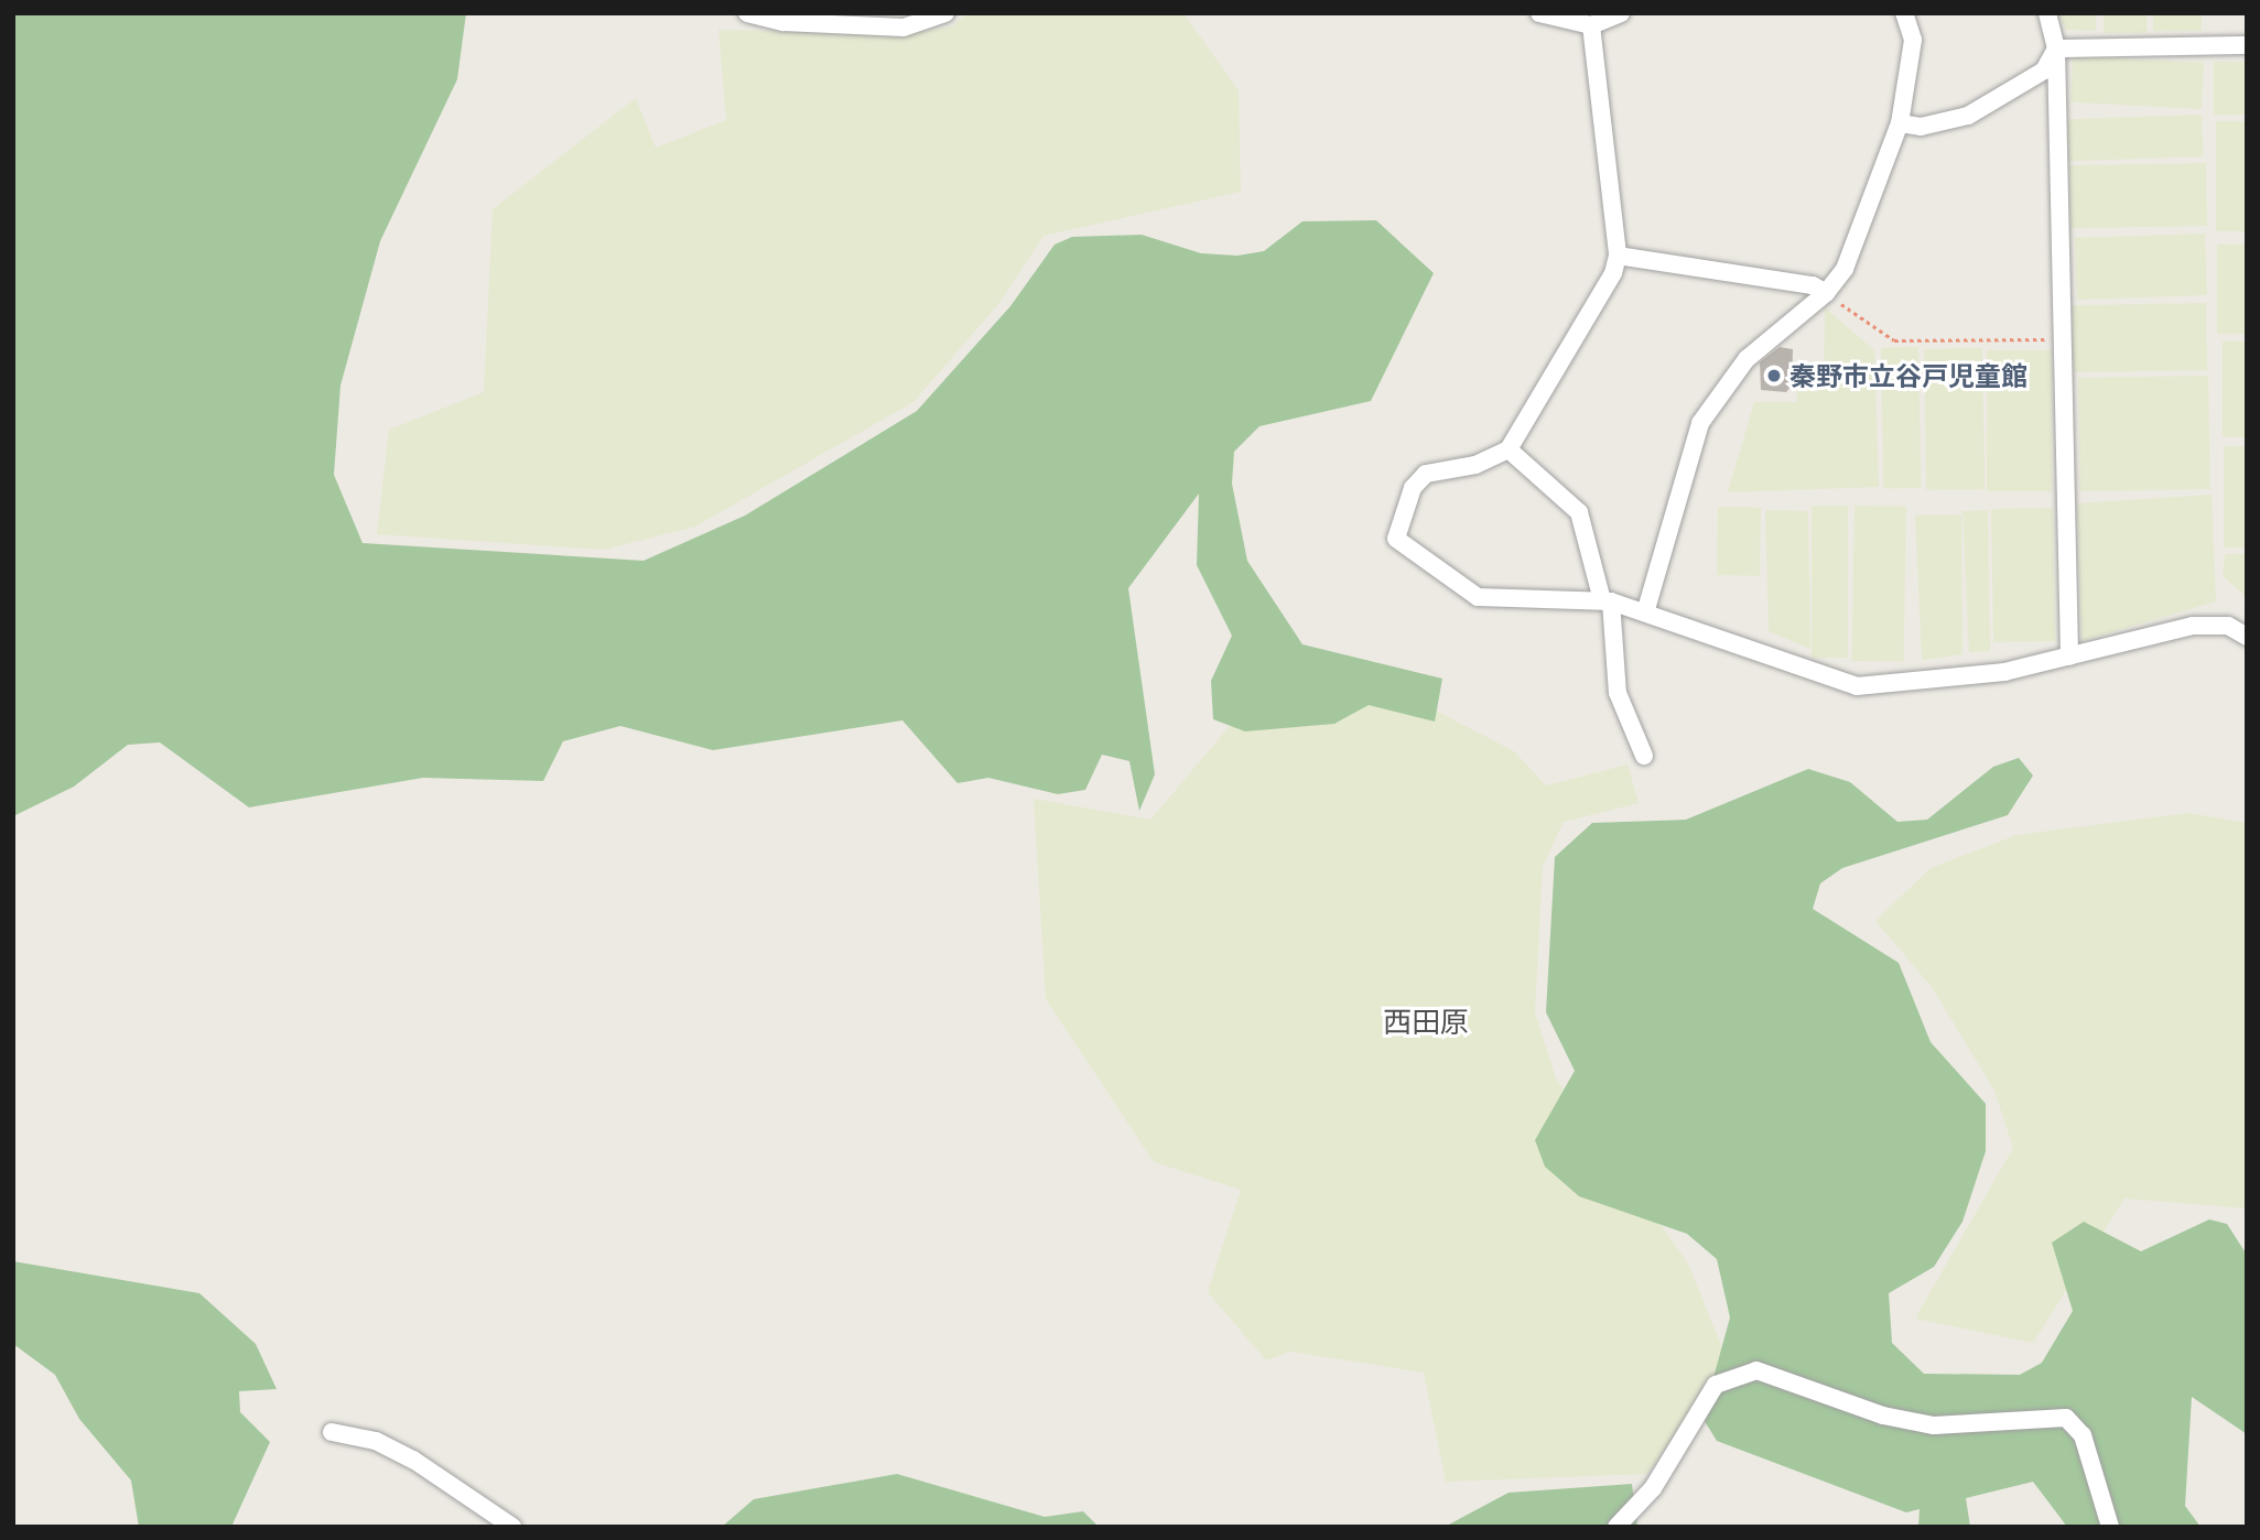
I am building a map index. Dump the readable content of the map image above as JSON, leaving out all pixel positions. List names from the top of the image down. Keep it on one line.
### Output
{"districts":["西田原"],"places":["秦野市立谷戸児童館"]}
